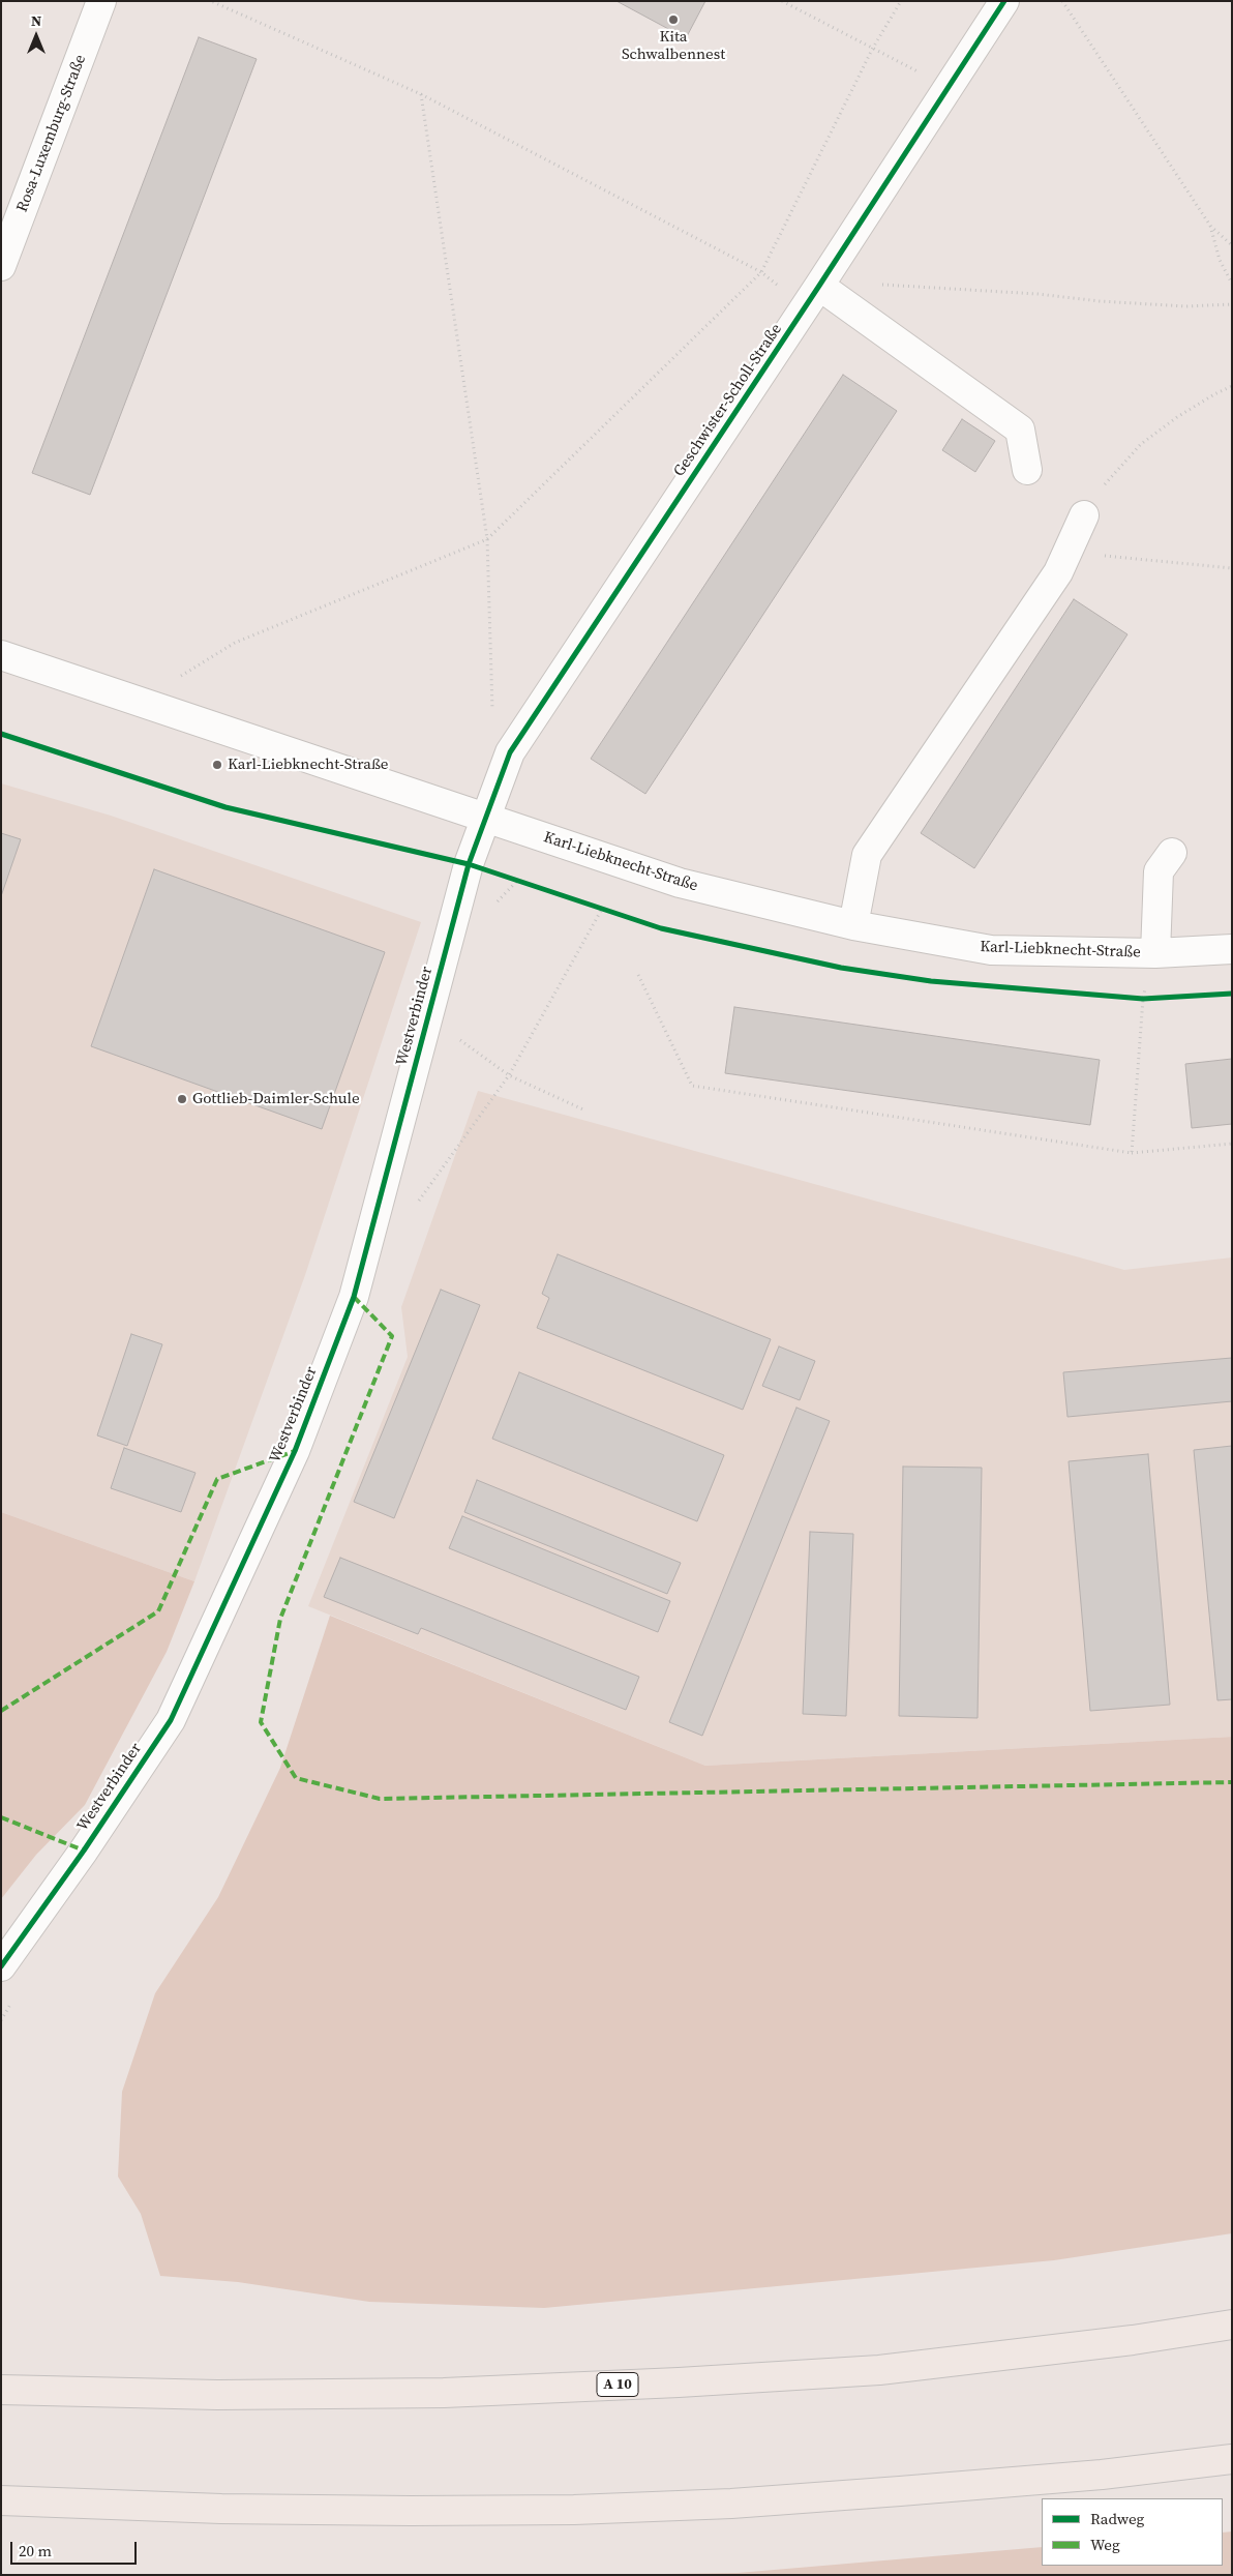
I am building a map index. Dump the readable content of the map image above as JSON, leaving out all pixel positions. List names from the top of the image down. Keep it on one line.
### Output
{"streets":{"highway":["A 10"],"street":["Rosa-Luxemburg-Straße","Geschwister-Scholl-Straße","Karl-Liebknecht-Straße","Westverbinder"]},"crossings":[["Geschwister-Scholl-Straße","Karl-Liebknecht-Straße"],["Geschwister-Scholl-Straße","Westverbinder"],["Karl-Liebknecht-Straße","Westverbinder"]],"places":["Kita Schwalbennest","Karl-Liebknecht-Straße","Gottlieb-Daimler-Schule"],"legend":["Radweg","Weg"],"scale_bar":"20 m","north":"top"}
